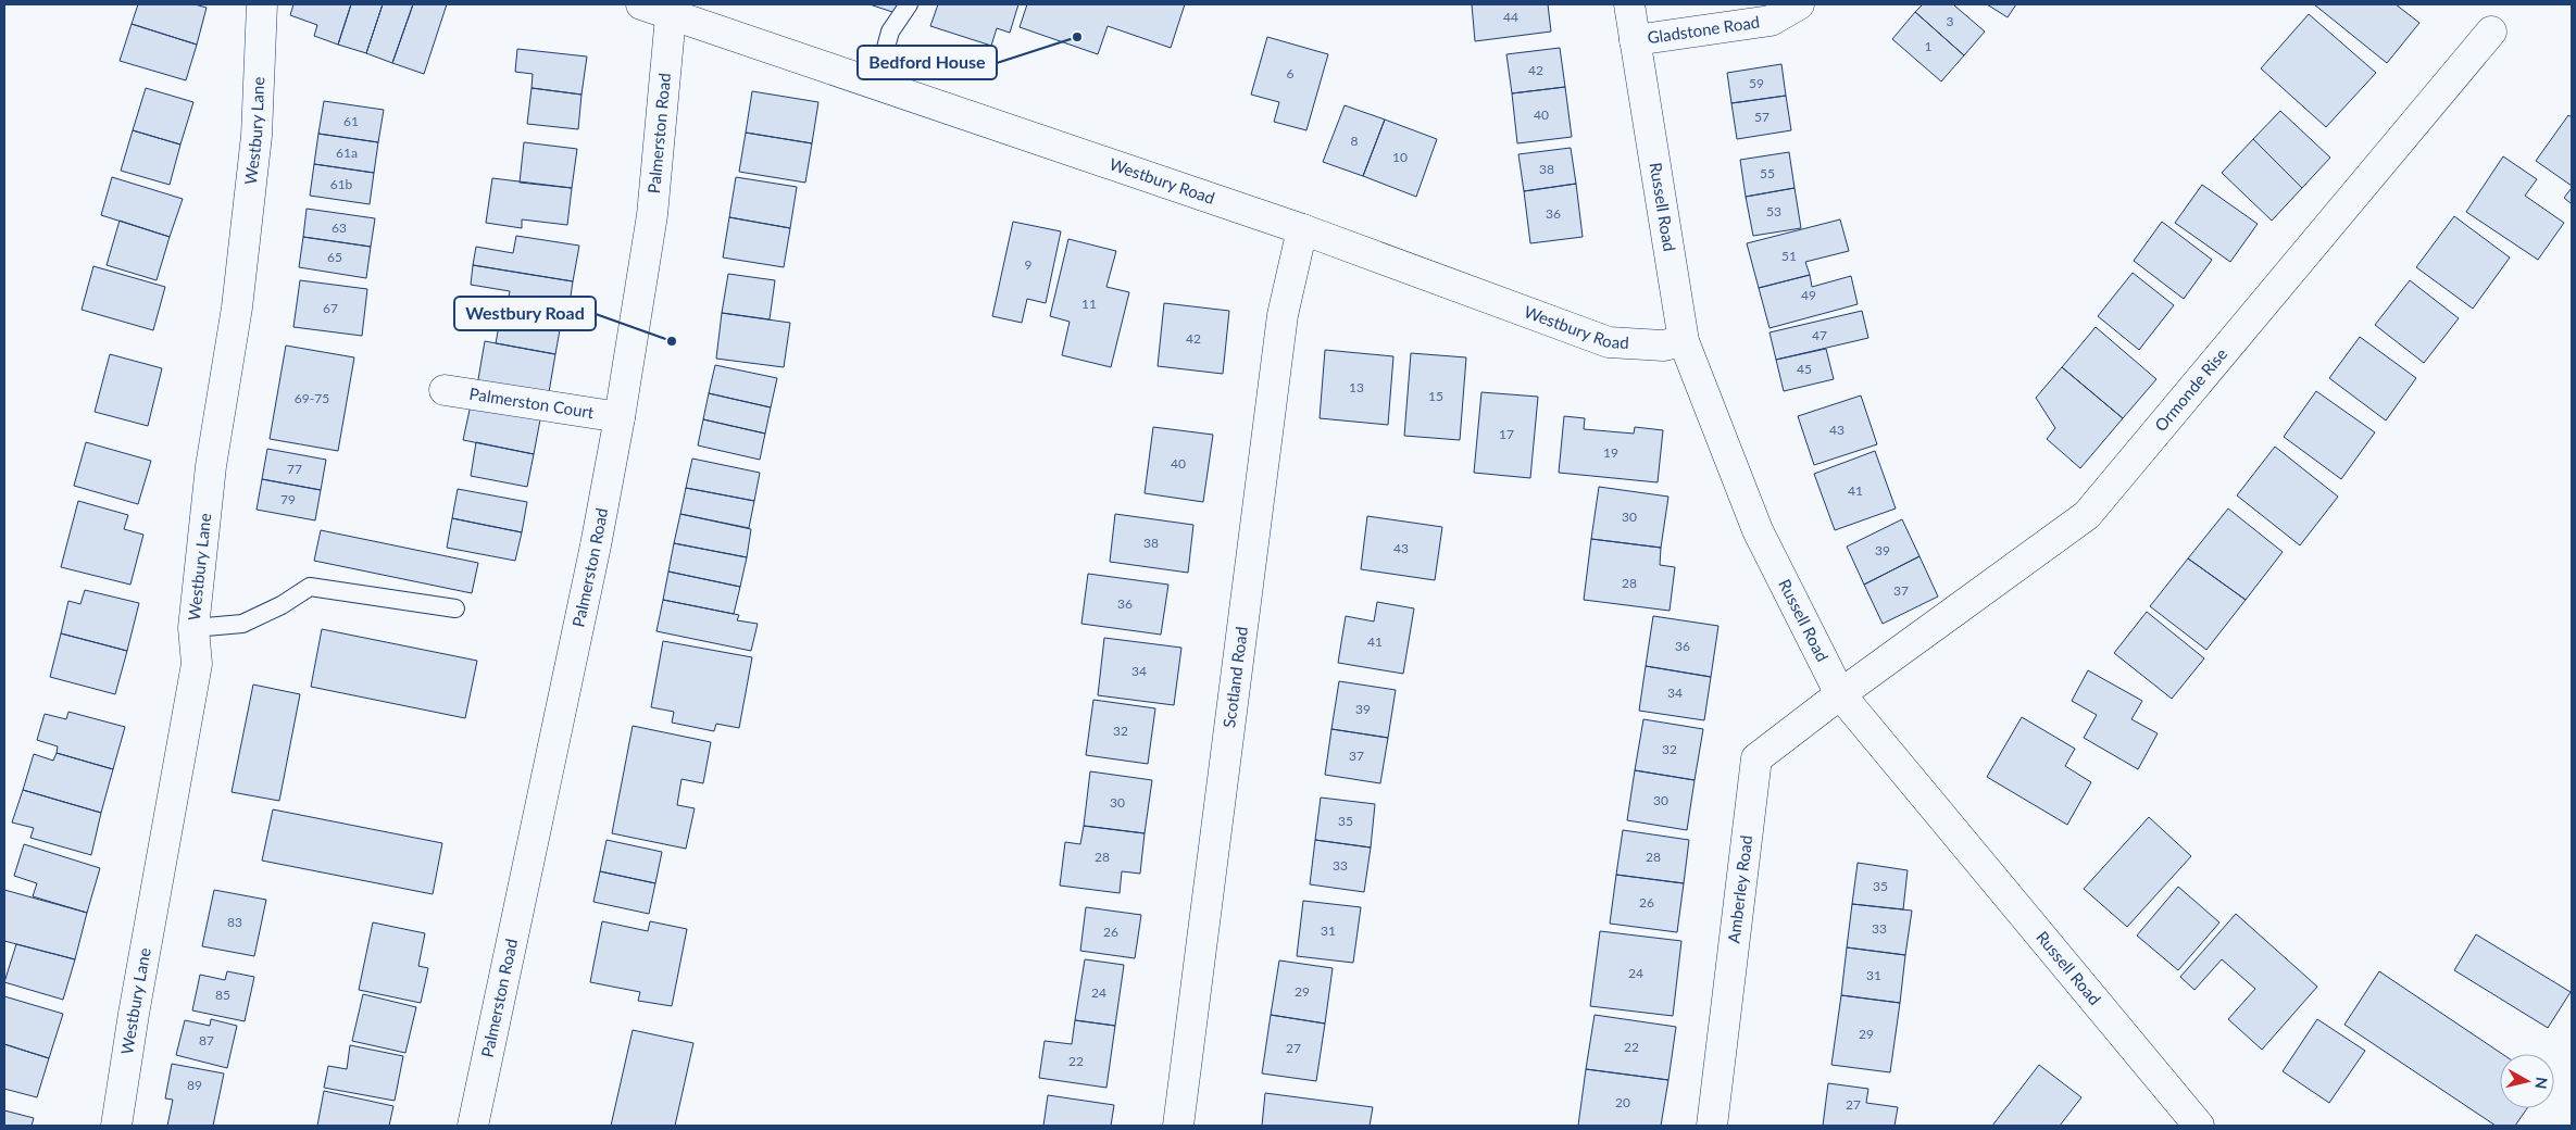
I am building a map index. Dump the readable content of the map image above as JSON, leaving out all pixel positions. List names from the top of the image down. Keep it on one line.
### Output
{"streets":{"street":["Gladstone Road","Westbury Lane","Palmerston Road","Westbury Road","Russell Road","Ormonde Rise","Palmerston Court","Scotland Road","Amberley Road"]},"crossings":[["Gladstone Road","Russell Road"],["Palmerston Road","Westbury Road"],["Palmerston Road","Palmerston Court"],["Westbury Road","Russell Road"],["Westbury Road","Scotland Road"],["Russell Road","Ormonde Rise"],["Russell Road","Amberley Road"],["Ormonde Rise","Amberley Road"]],"places":["Bedford House","Westbury Road"],"house_numbers":["44","3","1","42","6","59","40","57","61","8","61a","10","38","55","61b","53","36","63","51","65","9","49","11","67","47","42","45","13","15","69-75","43","17","19","40","77","41","79","30","38","43","39","28","37","36","41","36","34","34","39","32","32","37","30","30","35","28","28","33","35","26","83","33","31","26","24","31","29","24","85","29","87","22","27","22","89","20","27"],"north":"right"}
